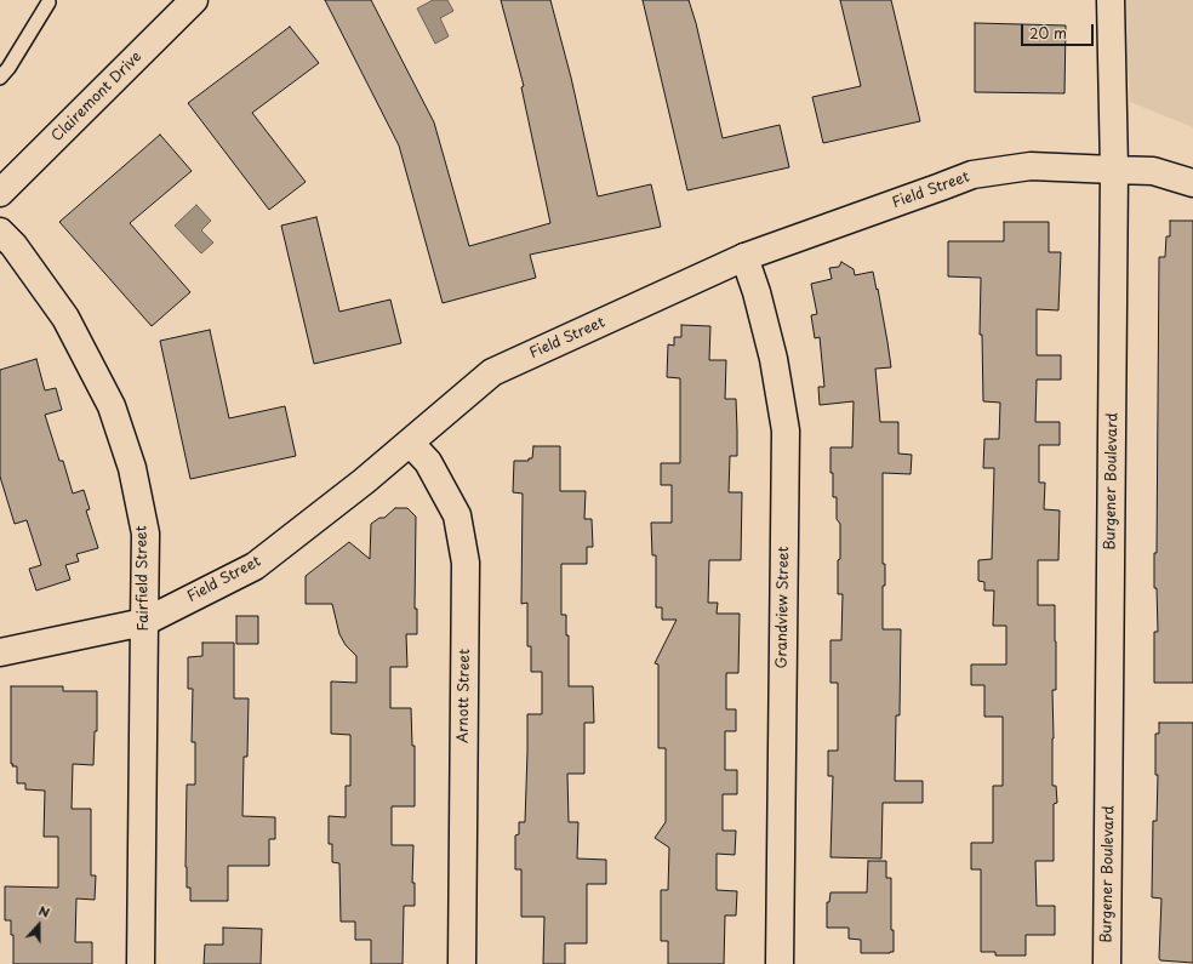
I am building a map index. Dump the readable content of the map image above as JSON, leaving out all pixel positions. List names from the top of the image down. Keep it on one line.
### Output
{"streets":{"street":["Clairemont Drive","Field Street","Burgener Boulevard","Fairfield Street","Grandview Street","Arnott Street"]},"crossings":[["Field Street","Burgener Boulevard"],["Field Street","Fairfield Street"],["Field Street","Grandview Street"],["Field Street","Arnott Street"]],"scale_bar":"20 m","north":"top"}
